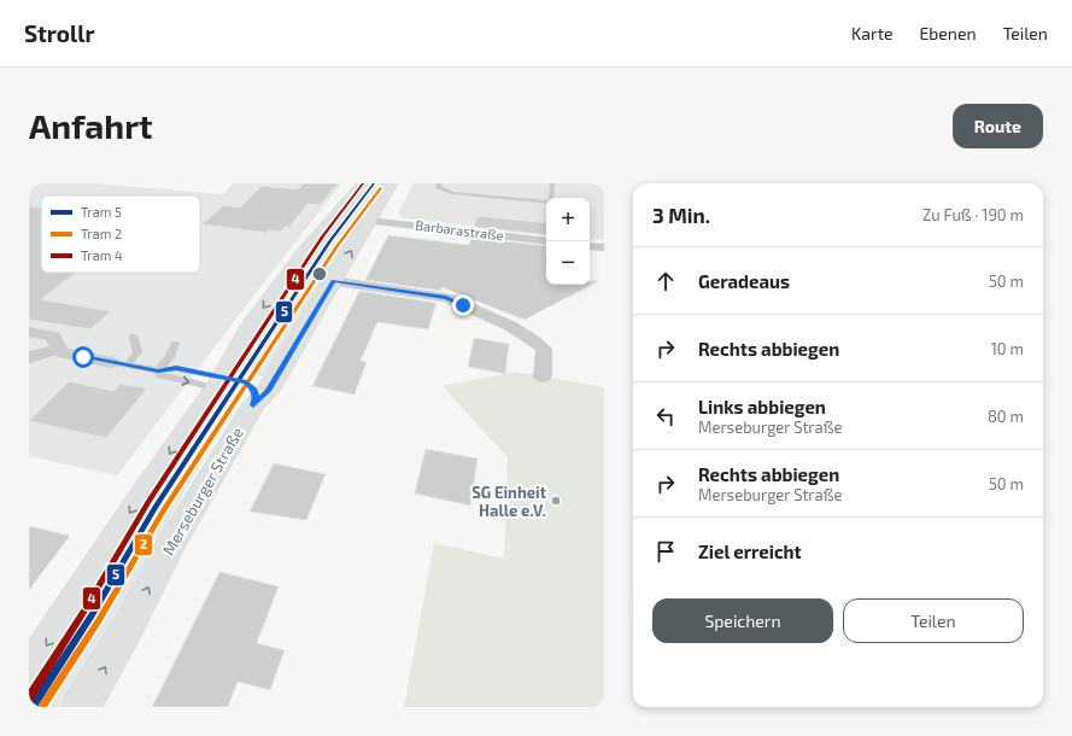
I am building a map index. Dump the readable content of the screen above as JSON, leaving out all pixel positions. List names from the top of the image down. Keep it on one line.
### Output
{"streets":{"main road":["Merseburger Straße"],"street":["Barbarastraße"]},"crossings":[["Barbarastraße","Merseburger Straße"]],"places":["SG Einheit Halle e.V."],"lines":["tram line 5","tram line 4","tram line 2"],"legend":["Tram 5","Tram 2","Tram 4"],"page":{"header":"Strollr","nav":["Karte","Ebenen","Teilen"],"buttons":["Route",["Speichern","Teilen"]],"title":"Anfahrt","heading":["3 Min.","Zu Fuß · 190 m"],"map_buttons":["+","−"],"list":[["Geradeaus","50 m"],["Rechts abbiegen","10 m"],["Links abbiegen","Merseburger Straße","80 m"],["Rechts abbiegen","Merseburger Straße","50 m"],"Ziel erreicht"]}}
